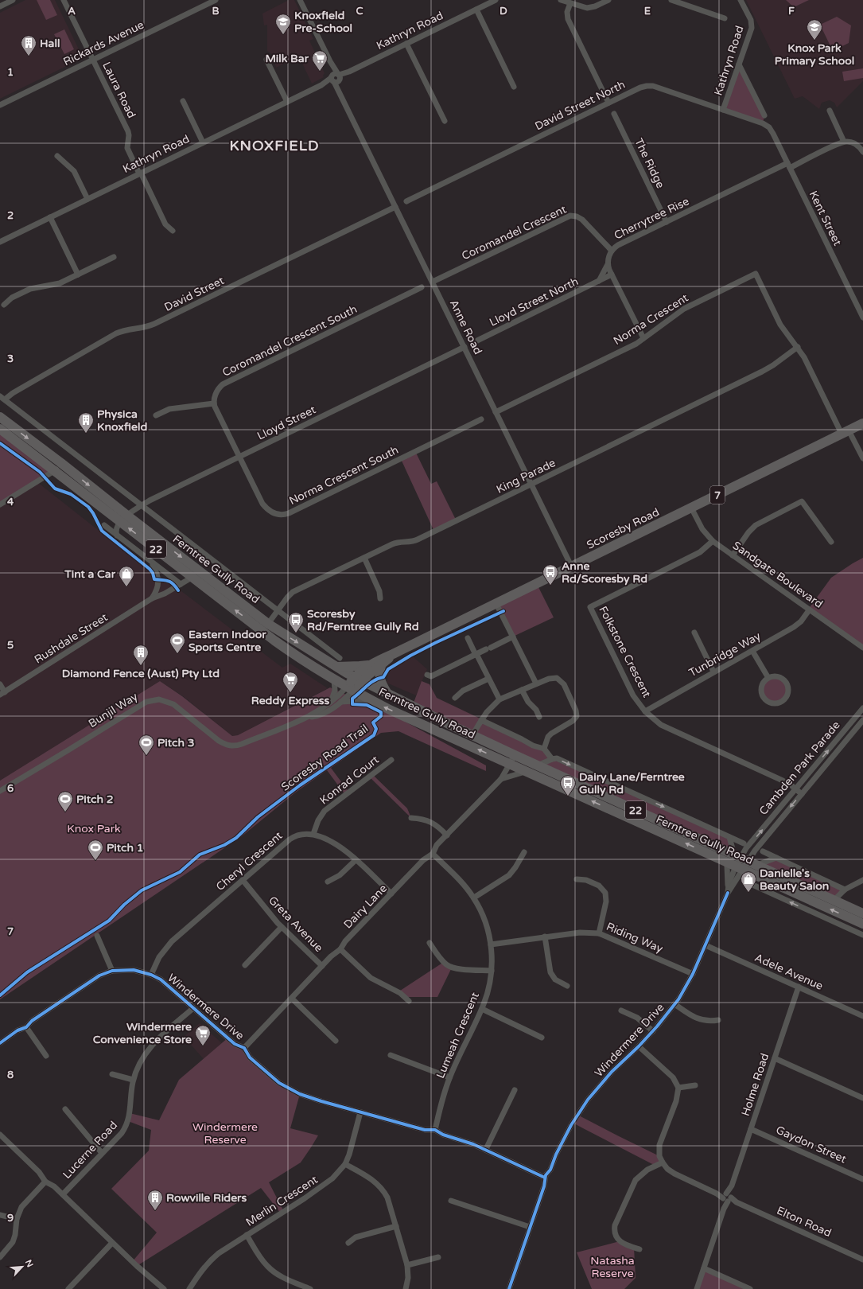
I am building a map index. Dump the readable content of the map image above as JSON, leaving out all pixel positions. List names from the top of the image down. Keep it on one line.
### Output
{"streets":{"main road":["7","Scoresby Road","22","Ferntree Gully Road"],"street":["Kathryn Road","Rickards Avenue","Laura Road","David Street North","The Ridge","Cherrytree Rise","Kent Street","Coromandel Crescent","David Street","Lloyd Street North","Norma Crescent","Anne Road","Coromandel Crescent South","Lloyd Street","Norma Crescent South","King Parade","Sandgate Boulevard","Rushdale Street","Folkstone Crescent","Tunbridge Way","Bunjil Way","Cambden Park Parade","Konrad Court","Cheryl Crescent","Dairy Lane","Greta Avenue","Riding Way","Adele Avenue","Windermere Drive","Lumeah Crescent","Holme Road","Gaydon Street","Lucerne Road","Merlin Crescent","Elton Road"],"cycle path":["Scoresby Road Trail"]},"crossings":[["Kathryn Road","Laura Road"],["Kathryn Road","David Street North"],["Kathryn Road","Anne Road"],["Rickards Avenue","Laura Road"],["David Street North","Kent Street"],["The Ridge","Cherrytree Rise"],["Cherrytree Rise","Kent Street"],["Cherrytree Rise","Coromandel Crescent"],["Coromandel Crescent","Anne Road"],["David Street","Anne Road"],["David Street","Ferntree Gully Road"],["Norma Crescent","Anne Road"],["Norma Crescent","King Parade"],["Norma Crescent","Scoresby Road"],["Anne Road","Lloyd Street"],["Anne Road","King Parade"],["Anne Road","Scoresby Road"],["Lloyd Street","Norma Crescent South"],["Lloyd Street","Ferntree Gully Road"],["King Parade","Ferntree Gully Road"],["7","Scoresby Road"],["7","Ferntree Gully Road"],["7","Bunjil Way"],["Scoresby Road","Ferntree Gully Road"],["Scoresby Road","Sandgate Boulevard"],["Ferntree Gully Road","Rushdale Street"],["Ferntree Gully Road","Bunjil Way"],["Ferntree Gully Road","Cambden Park Parade"],["Ferntree Gully Road","Dairy Lane"],["Ferntree Gully Road","Windermere Drive"],["Sandgate Boulevard","Folkstone Crescent"],["Sandgate Boulevard","Tunbridge Way"],["Folkstone Crescent","Tunbridge Way"],["Folkstone Crescent","Cambden Park Parade"],["Konrad Court","Cheryl Crescent"],["Cheryl Crescent","Dairy Lane"],["Cheryl Crescent","Greta Avenue"],["Cheryl Crescent","Windermere Drive"],["Dairy Lane","Greta Avenue"],["Dairy Lane","Windermere Drive"],["Dairy Lane","Lumeah Crescent"],["Riding Way","Windermere Drive"],["Riding Way","Lumeah Crescent"],["Adele Avenue","Windermere Drive"],["Adele Avenue","Holme Road"],["Windermere Drive","Lumeah Crescent"],["Windermere Drive","Lucerne Road"],["Windermere Drive","Merlin Crescent"],["Holme Road","Gaydon Street"],["Holme Road","Elton Road"]],"districts":["KNOXFIELD"],"parks":["Knox Park","Windermere Reserve","Natasha Reserve"],"places":{"school or university":["Knoxfield Pre-School","Knox Park Primary School"],"building":["Hall","Physica Knoxfield","Diamond Fence (Aust) Pty Ltd","Rowville Riders"],"supermarket":["Milk Bar","Reddy Express","Windermere Convenience Store"],"bus stop":["Anne Rd/Scoresby Rd","Scoresby Rd/Ferntree Gully Rd","Dairy Lane/Ferntree Gully Rd"],"shop":["Tint a Car","Danielle's Beauty Salon"],"sports":["Eastern Indoor Sports Centre","Pitch 3","Pitch 2","Pitch 1"]},"north":"top right","grid":{"columns":["A","B","C","D","E","F"],"rows":["1","2","3","4","5","6","7","8","9"]}}
